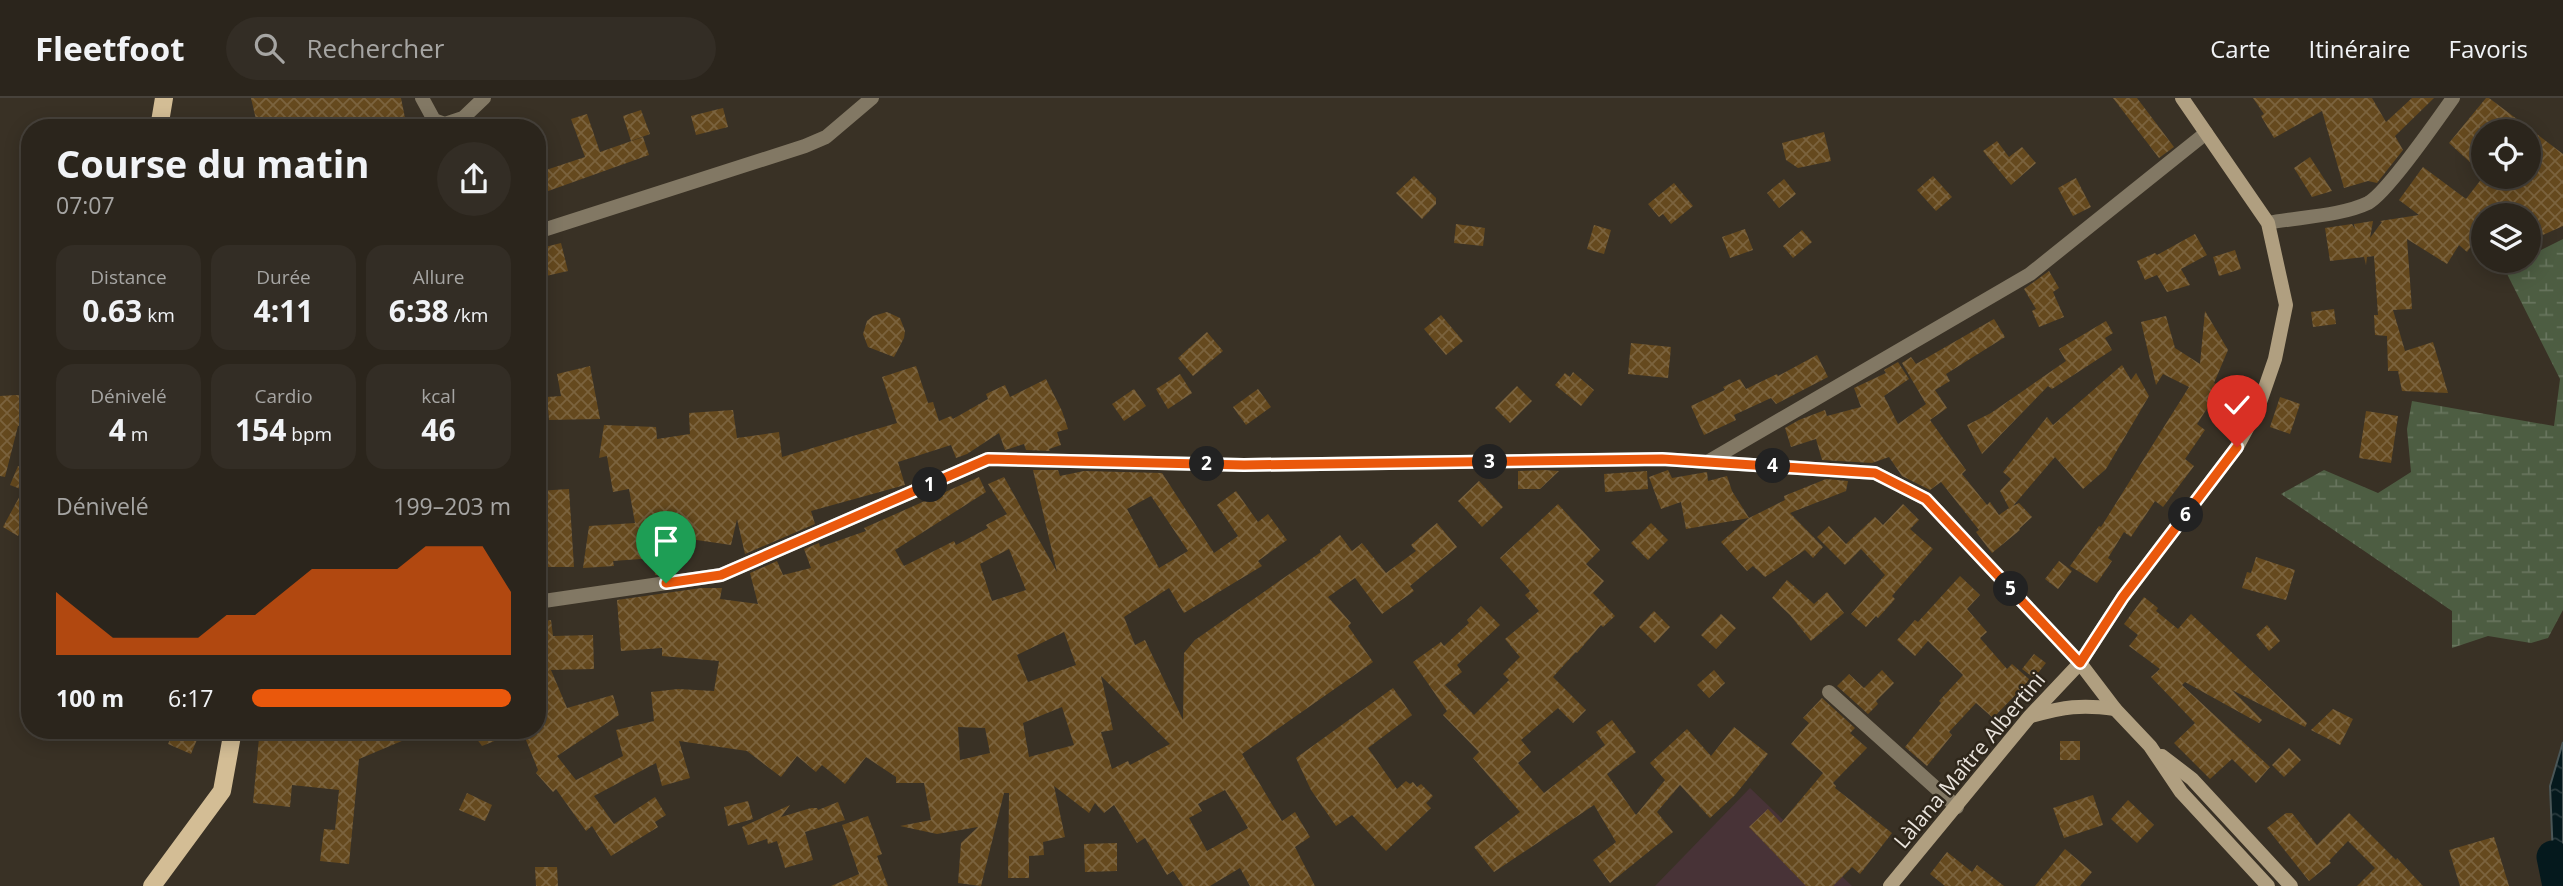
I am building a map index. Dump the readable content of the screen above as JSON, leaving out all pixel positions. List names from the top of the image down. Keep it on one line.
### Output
{"streets":{"main road":["Làlana Maître Albertini"]},"page":{"header":"Fleetfoot","search":"Rechercher","nav":["Carte","Itinéraire","Favoris"],"heading":["Course du matin","07:07"],"stats":[["Distance","0.63 km"],["Durée","4:11"],["Allure","6:38 /km"],["Dénivelé","4 m"],["Cardio","154 bpm"],["kcal","46"]],"pins":["3","2","4","1","6","5"],"chart":["Dénivelé","199–203 m"],"list":[{"name":"100 m","note":"6:17"}]}}
